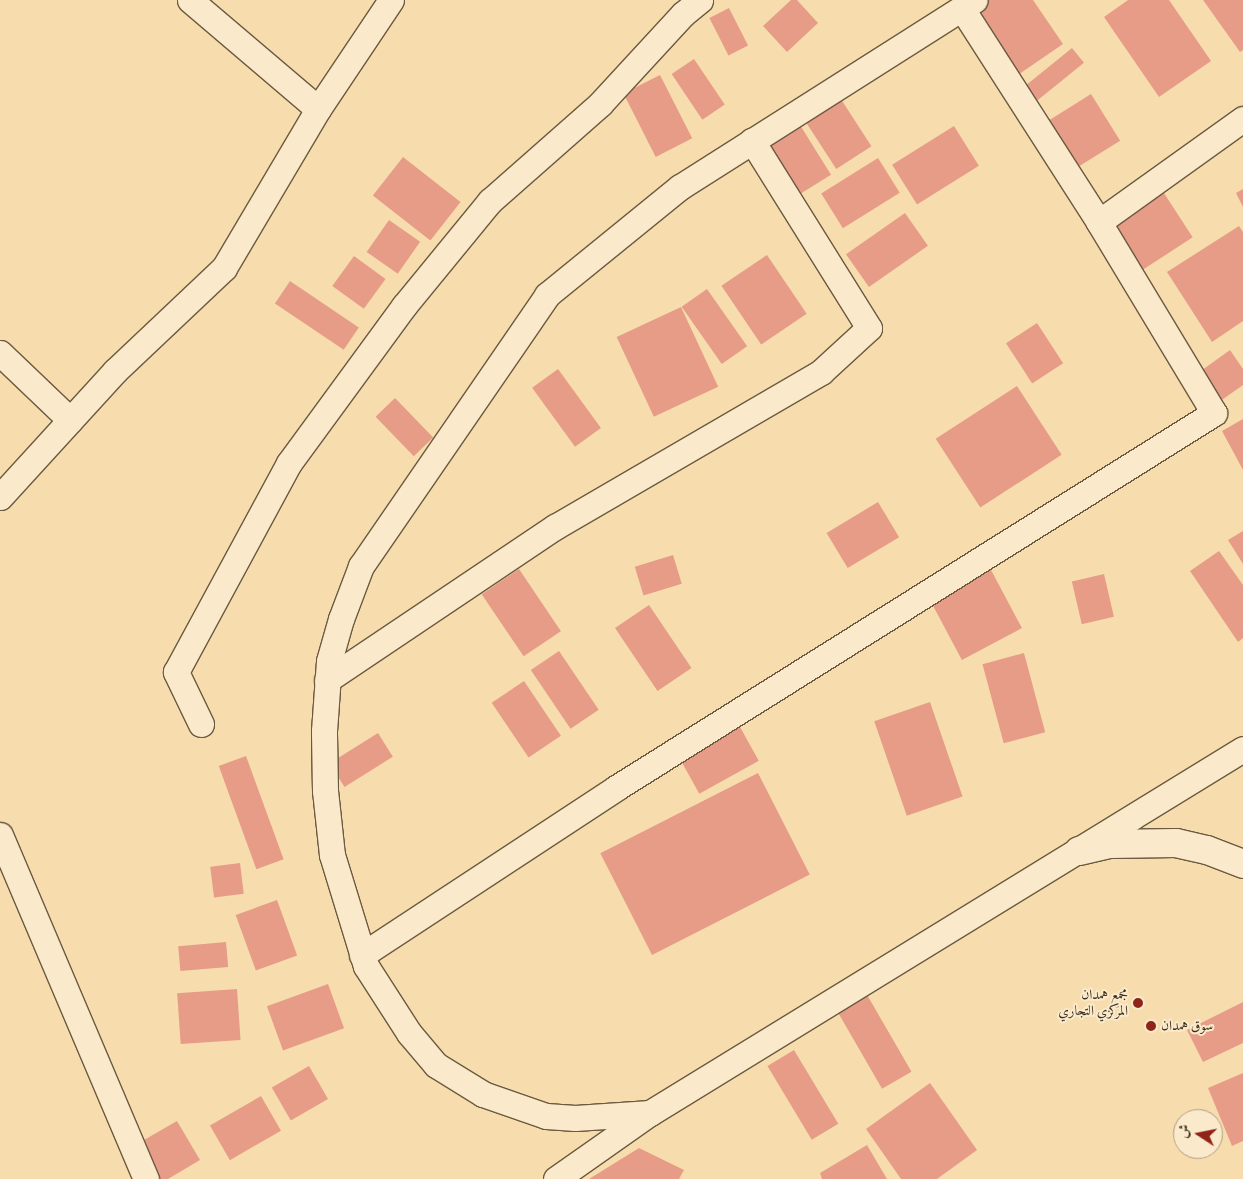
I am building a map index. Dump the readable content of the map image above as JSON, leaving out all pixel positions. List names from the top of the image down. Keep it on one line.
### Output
{"places":["مجمع همدان المركزي التجاري","سوق همدان"],"north":"left"}
